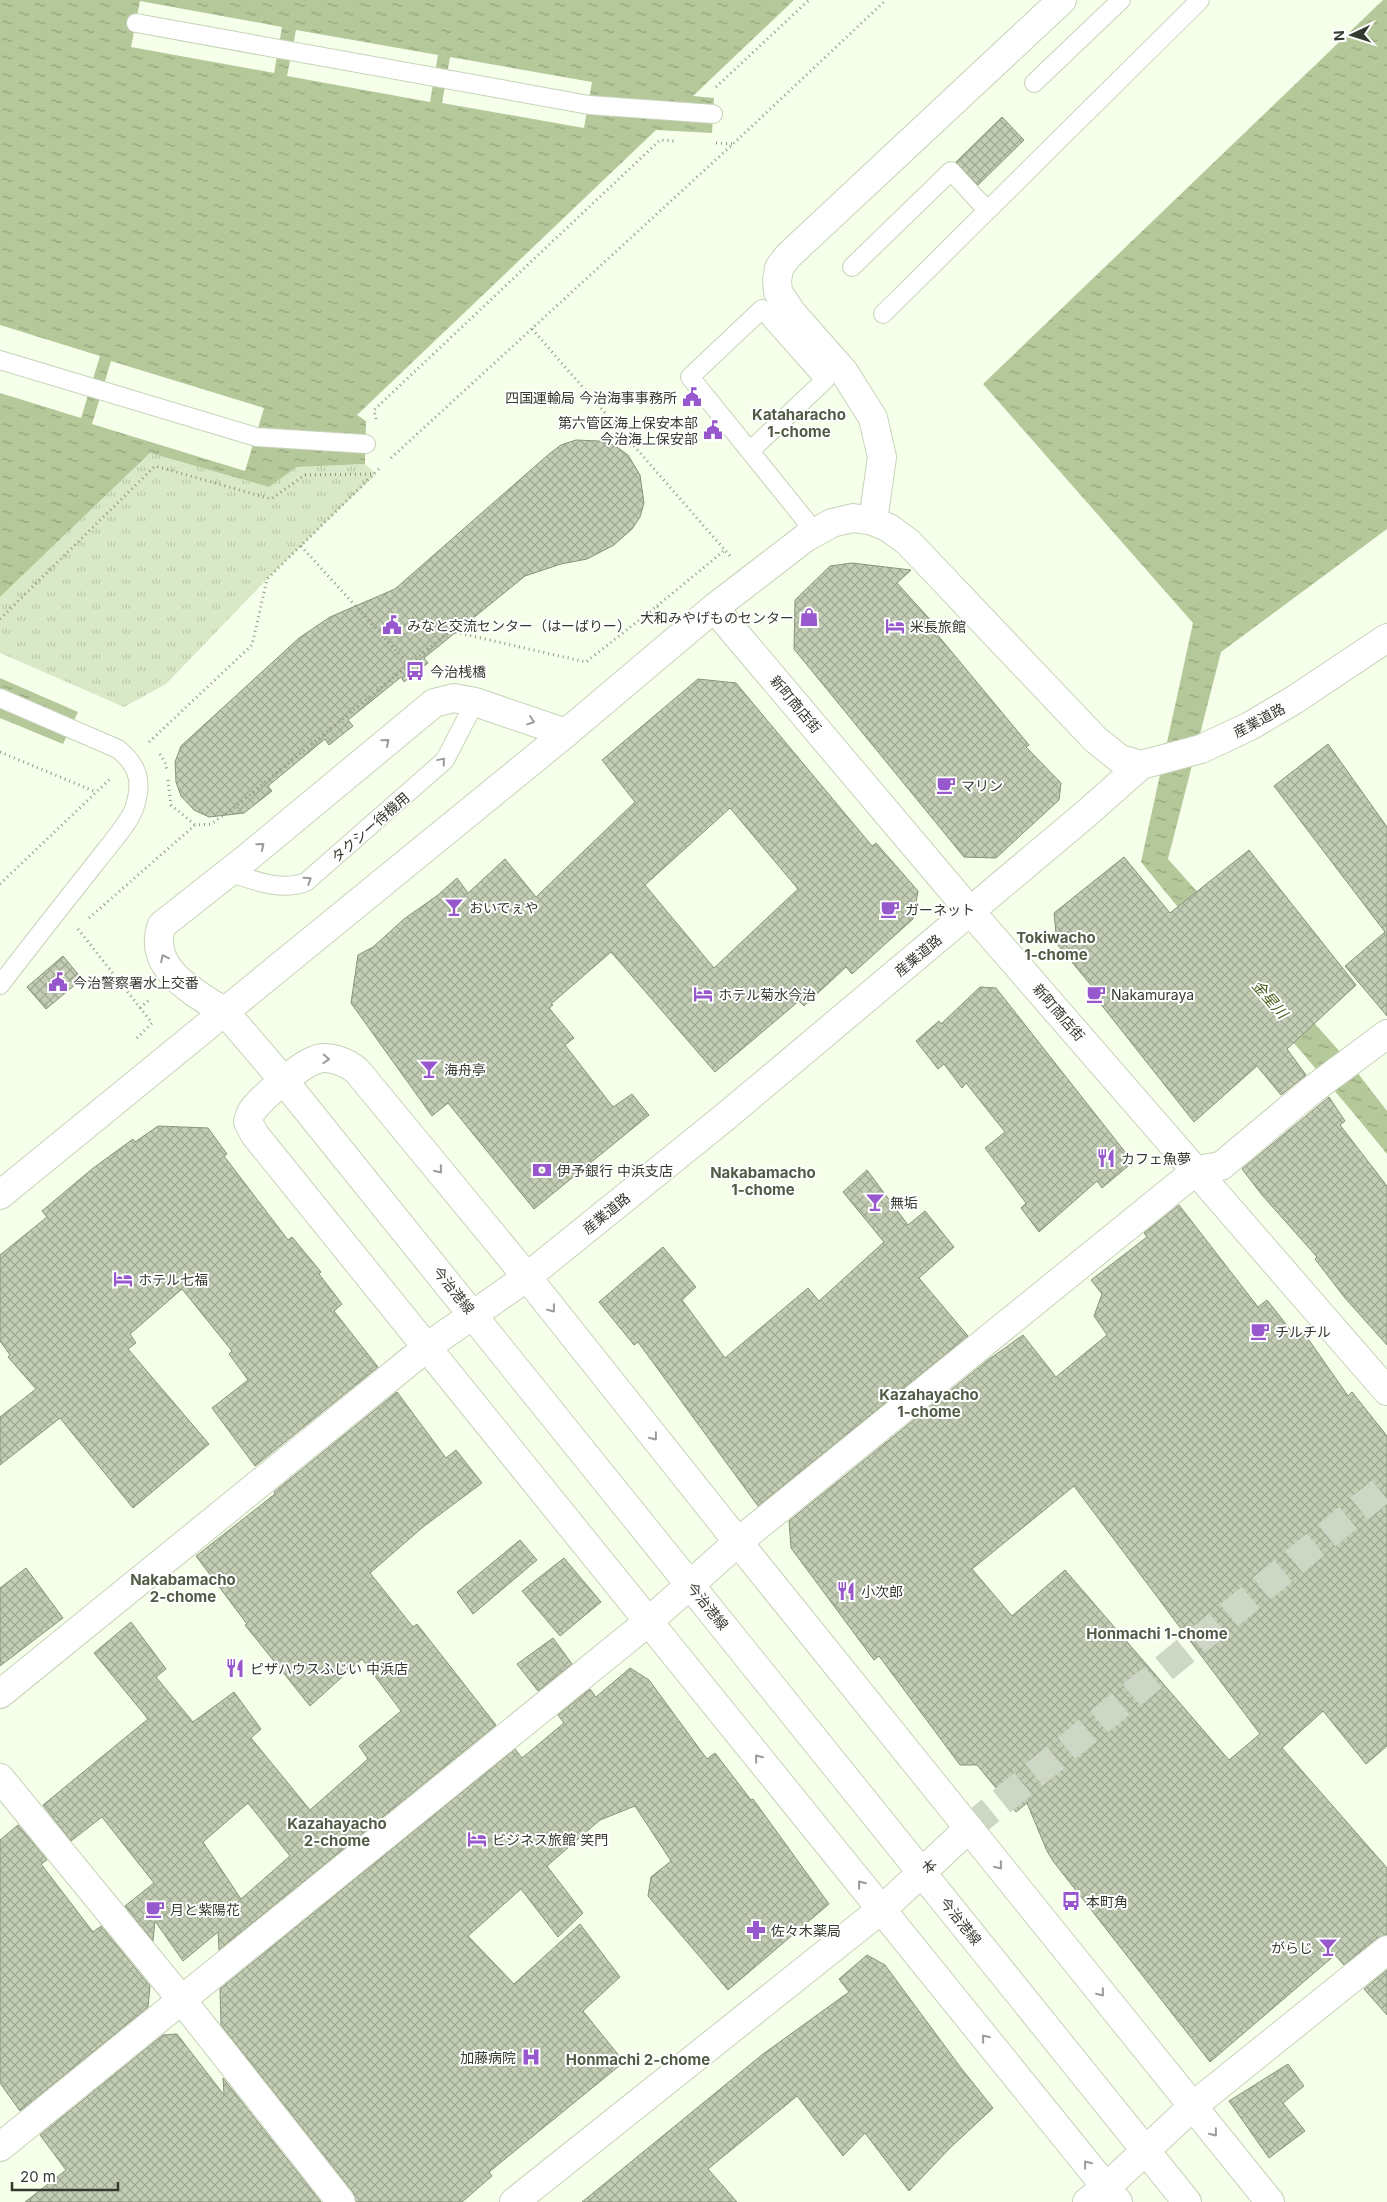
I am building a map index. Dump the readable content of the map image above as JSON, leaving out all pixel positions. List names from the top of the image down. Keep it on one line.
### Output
{"streets":{"street":["新町商店街","産業道路","今治港線","本"],"lane":["タクシー待機用"]},"crossings":[["新町商店街","産業道路"],["産業道路","今治港線"],["タクシー待機用","今治港線"],["今治港線","本"]],"one_way":["タクシー待機用"],"districts":["Kataharacho 1-chome","Tokiwacho 1-chome","Nakabamacho 1-chome","Kazahayacho 1-chome","Nakabamacho 2-chome","Honmachi 1-chome","Kazahayacho 2-chome","Honmachi 2-chome"],"water":["金星川"],"places":{"public building":["四国運輸局 今治海事事務所","第六管区海上保安本部 今治海上保安部","みなと交流センター（はーばりー）","今治警察署水上交番"],"shop":["大和みやげものセンター"],"hotel":["米長旅館","ホテル菊水今治","ホテル七福","ビジネス旅館 笑門"],"bus stop":["今治桟橋","本町角"],"cafe":["マリン","ガーネット","Nakamuraya","チルチル","月と紫陽花"],"bar":["おいでぇや","海舟亭","無垢","がらじ"],"restaurant":["カフェ魚夢","小次郎","ピザハウスふじい 中浜店"],"bank":["伊予銀行 中浜支店"],"pharmacy":["佐々木薬局"],"hospital":["加藤病院"]},"scale_bar":"20 m","north":"left"}
